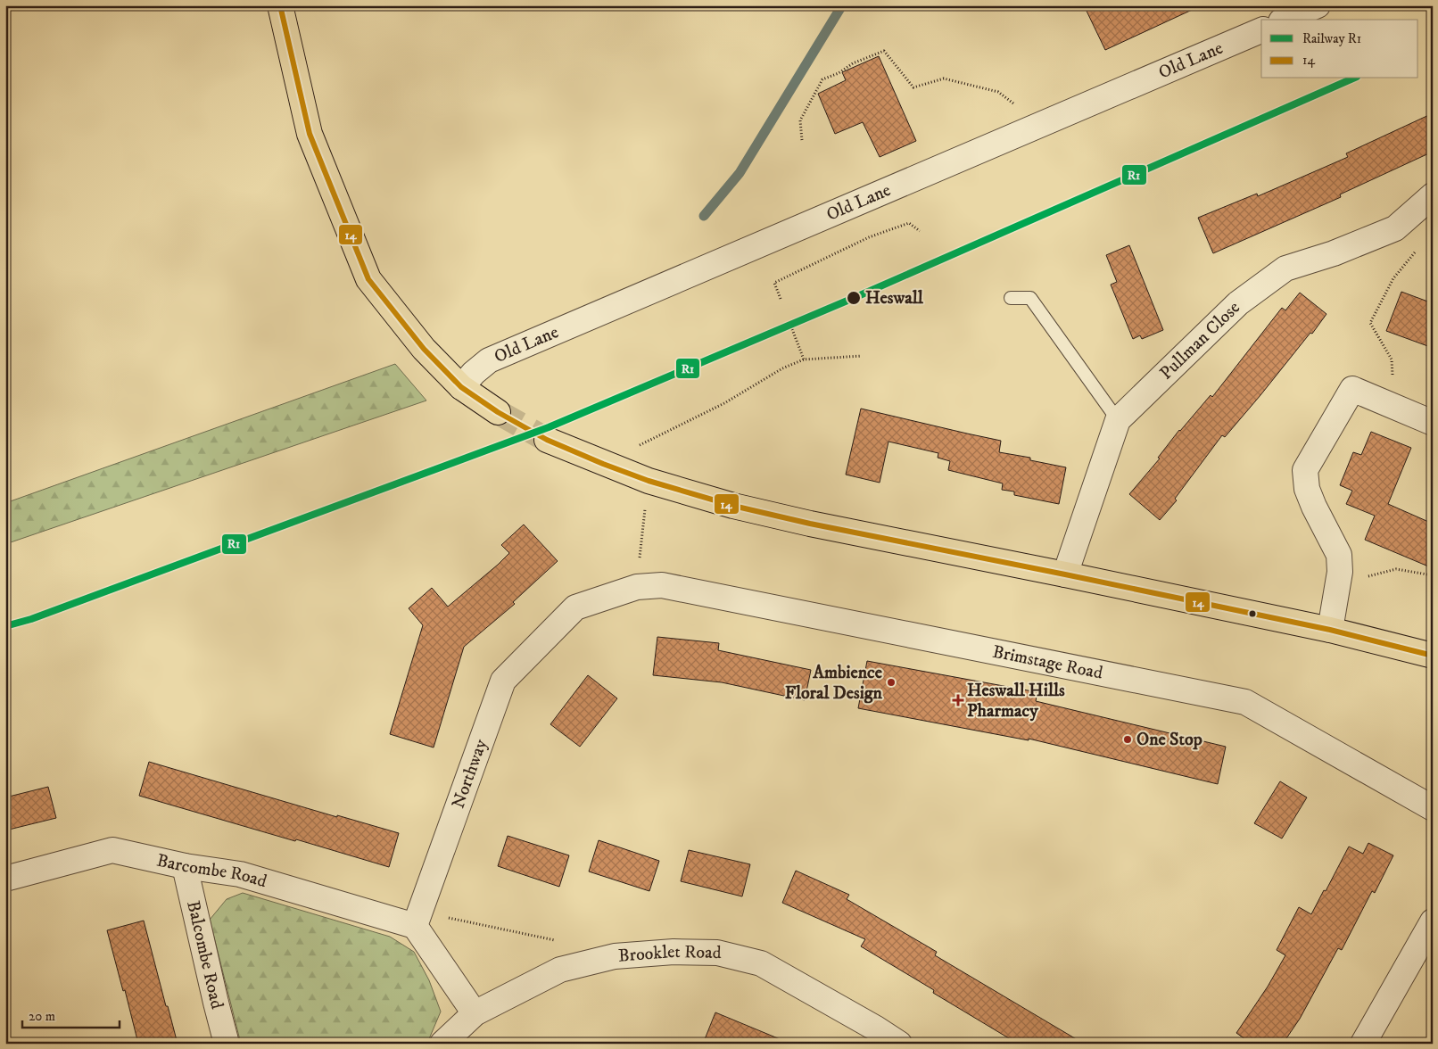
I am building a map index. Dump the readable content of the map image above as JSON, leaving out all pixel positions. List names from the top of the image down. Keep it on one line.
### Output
{"streets":{"street":["Old Lane","Pullman Close","Brimstage Road","Northway","Barcombe Road","Balcombe Road","Brooklet Road"]},"crossings":[["Brimstage Road","Northway"],["Northway","Barcombe Road"],["Barcombe Road","Balcombe Road"]],"places":{"other":["Heswall","Ambience Floral Design","One Stop"],"health":["Heswall Hills Pharmacy"]},"lines":["transit line 14","rail line R1"],"legend":["Railway R1","14"],"scale_bar":"20 m"}
